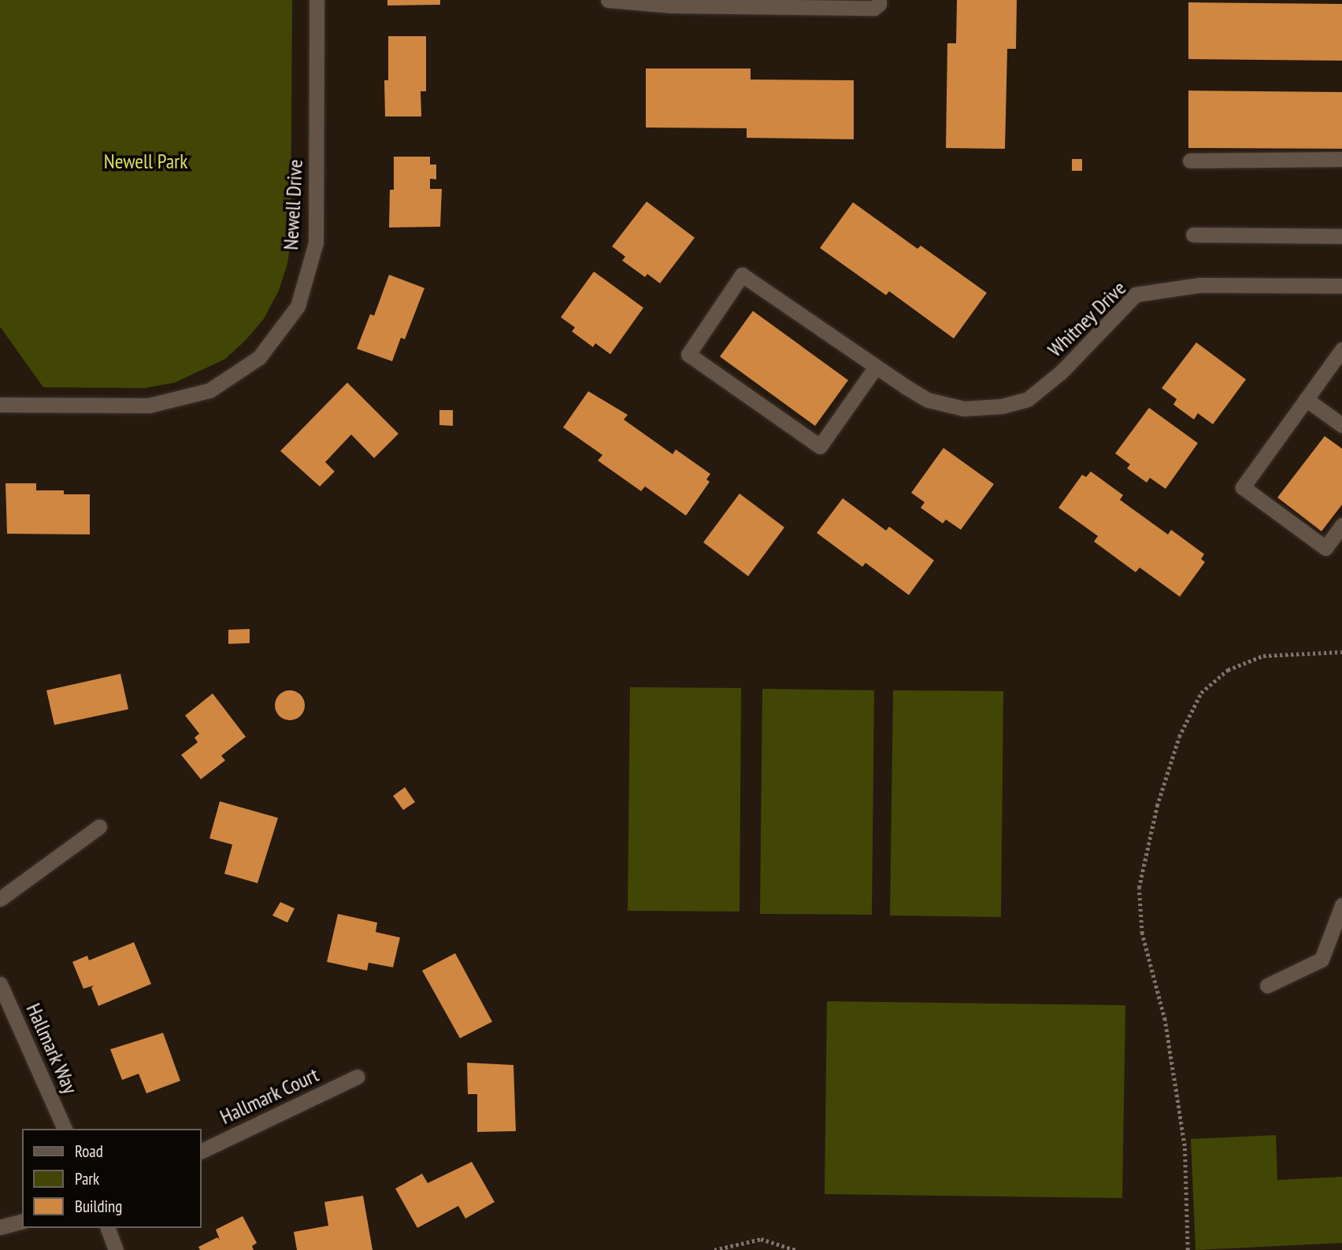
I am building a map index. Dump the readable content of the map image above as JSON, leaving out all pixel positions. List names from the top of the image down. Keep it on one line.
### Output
{"streets":{"street":["Newell Drive","Whitney Drive","Hallmark Way","Hallmark Court"]},"parks":["Newell Park"],"legend":["Road","Park","Building"]}
